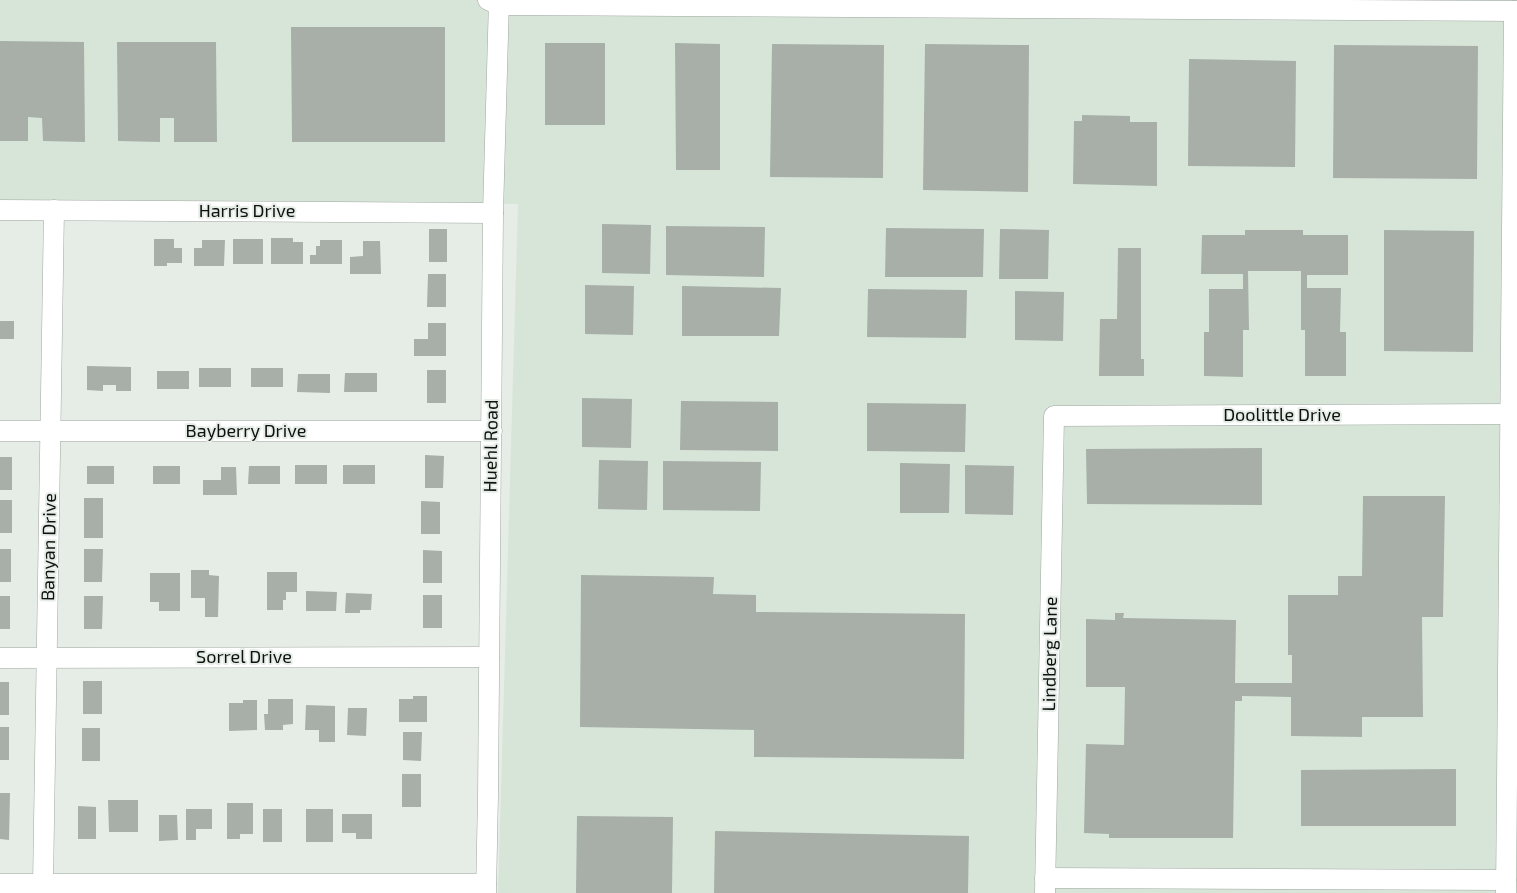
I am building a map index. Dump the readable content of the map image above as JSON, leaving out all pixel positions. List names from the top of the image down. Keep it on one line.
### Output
{"streets":{"street":["Harris Drive","Doolittle Drive","Bayberry Drive","Huehl Road","Banyan Drive","Lindberg Lane","Sorrel Drive"]},"crossings":[["Harris Drive","Huehl Road"],["Harris Drive","Banyan Drive"],["Doolittle Drive","Lindberg Lane"],["Bayberry Drive","Huehl Road"],["Bayberry Drive","Banyan Drive"],["Huehl Road","Sorrel Drive"],["Banyan Drive","Sorrel Drive"]]}
